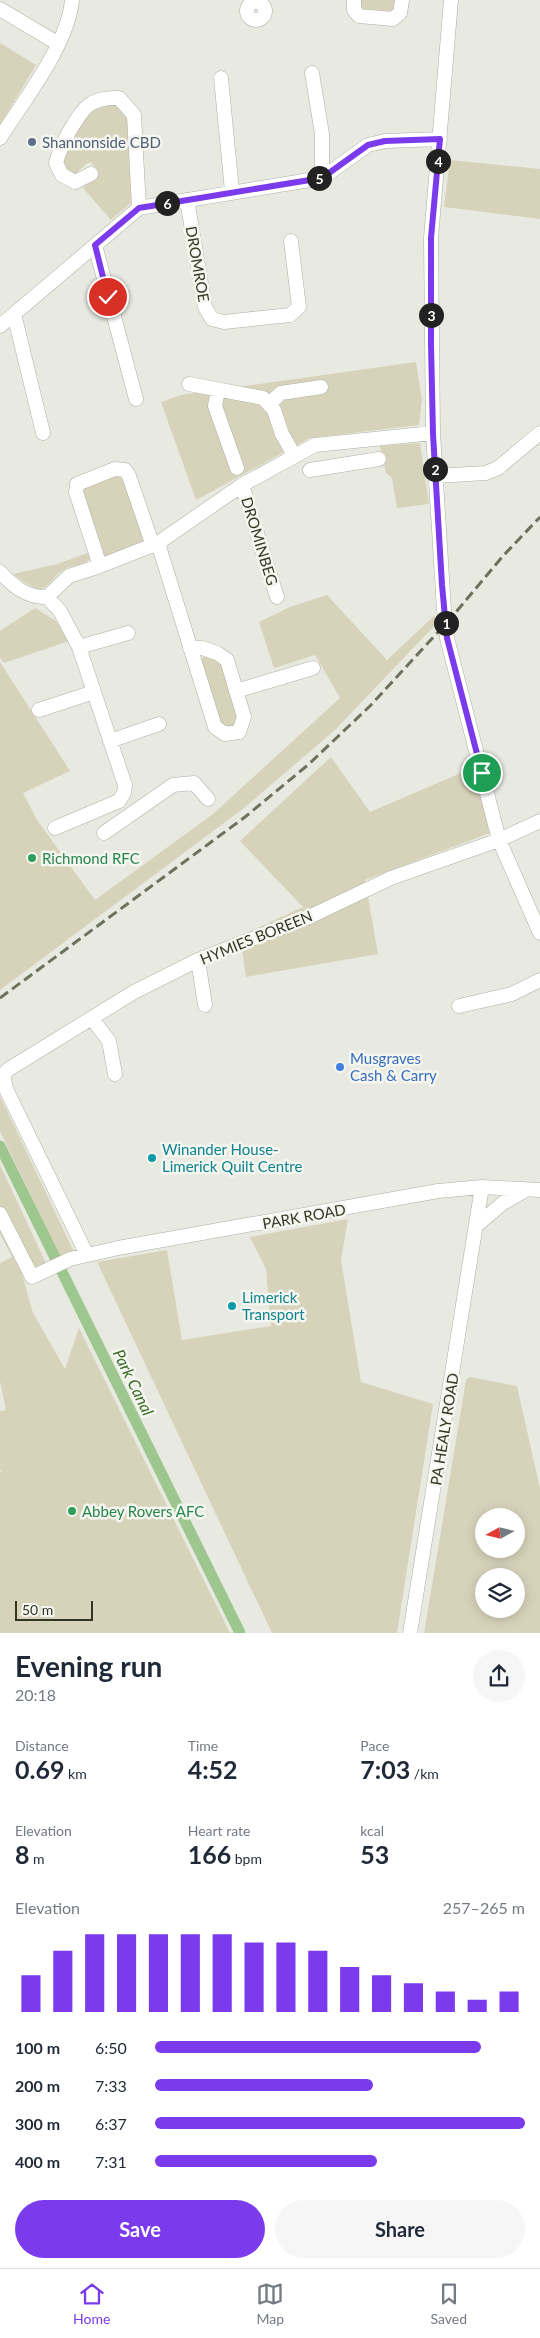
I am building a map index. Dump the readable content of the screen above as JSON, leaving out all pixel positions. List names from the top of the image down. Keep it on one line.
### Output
{"streets":{"street":["DROMROE","DROMINBEG","HYMIES BOREEN","PARK ROAD","PA HEALY ROAD"]},"crossings":[["HYMIES BOREEN","PARK ROAD"],["PARK ROAD","PA HEALY ROAD"]],"water":["Park Canal"],"places":["Shannonside CBD","Richmond RFC","Musgraves Cash & Carry","Winander House- Limerick Quilt Centre","Limerick Transport","Abbey Rovers AFC"],"scale_bar":"50 m","north":"left","page":{"pins":["4","5","6","3","2","1"],"scale":"50 m","heading":["Evening run","20:18"],"stats":[["Distance","0.69 km"],["Time","4:52"],["Pace","7:03 /km"],["Elevation","8 m"],["Heart rate","166 bpm"],["kcal","53"]],"chart":["Elevation","257–265 m"],"list":[{"name":"100 m","note":"6:50"},{"name":"200 m","note":"7:33"},{"name":"300 m","note":"6:37"},{"name":"400 m","note":"7:31"}],"buttons":["Save","Share"],"tabs":["Home","Map","Saved"]}}
